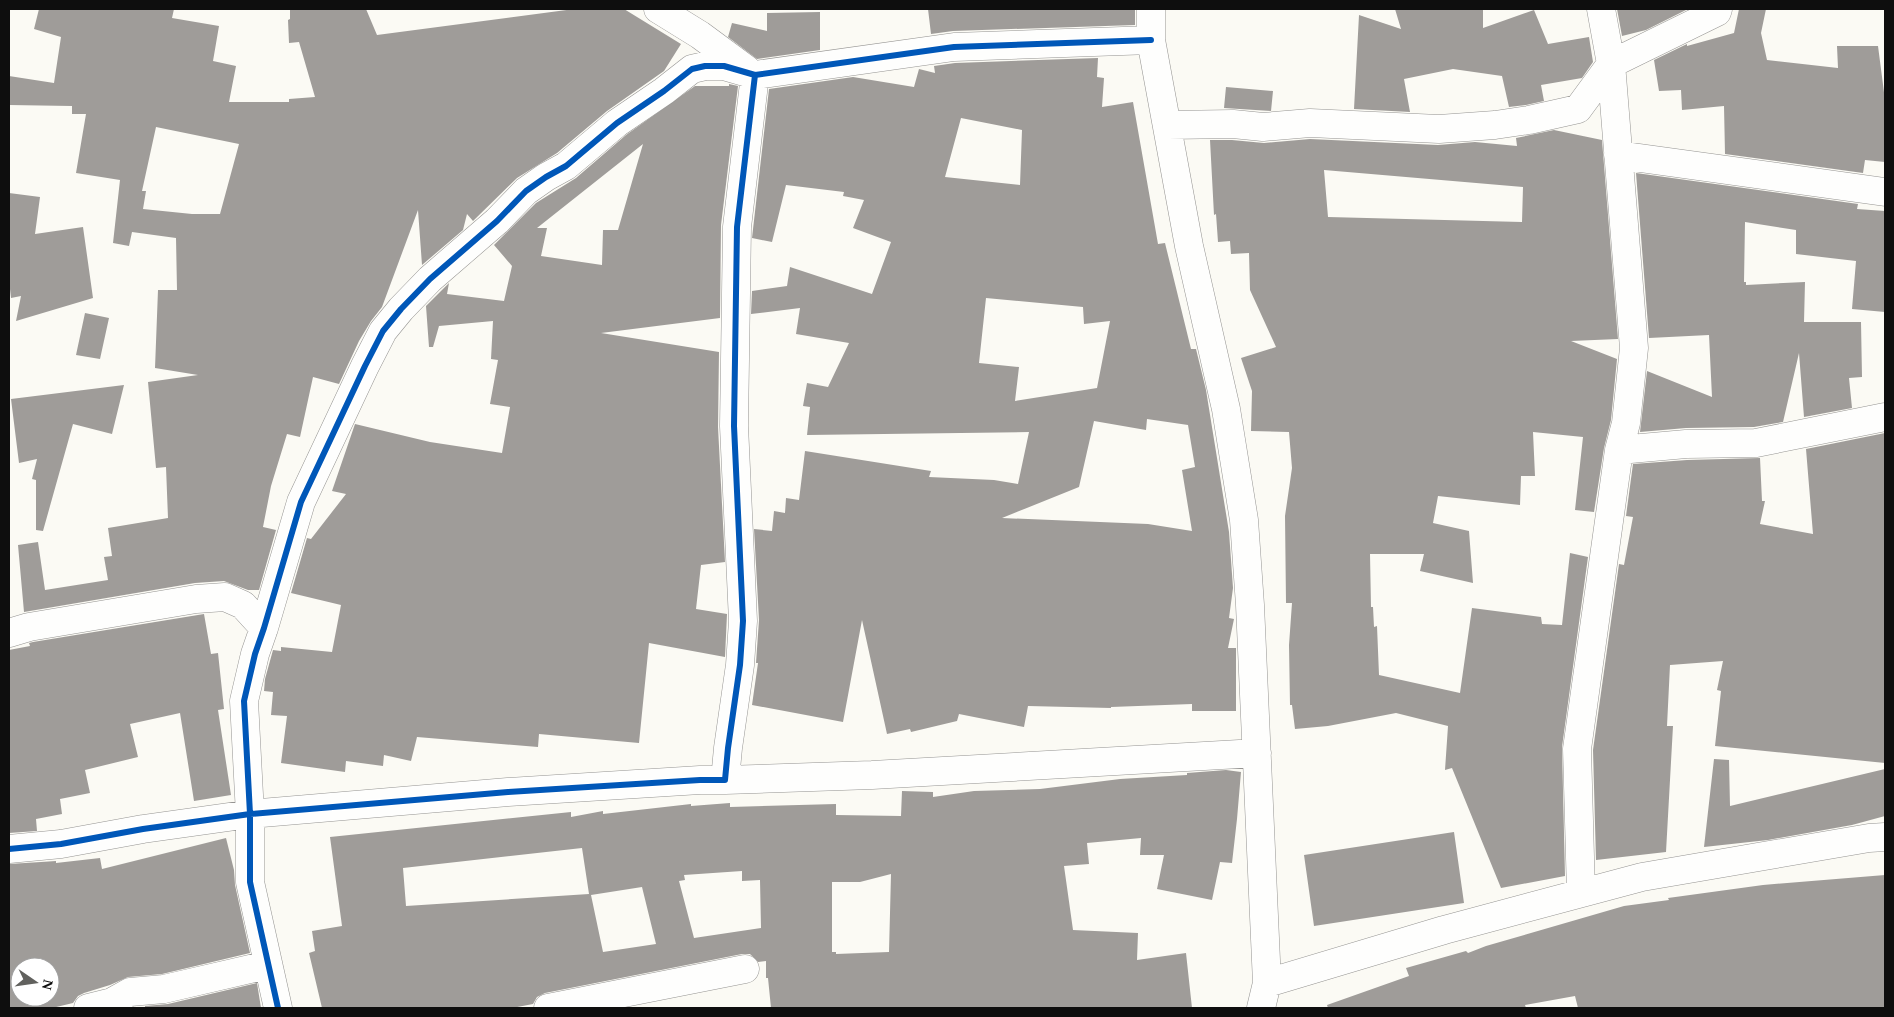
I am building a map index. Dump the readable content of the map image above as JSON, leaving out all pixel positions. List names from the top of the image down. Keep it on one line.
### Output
{"north":"right"}
